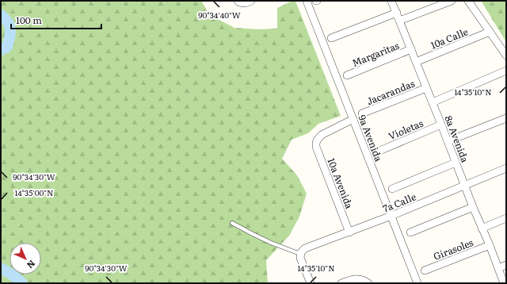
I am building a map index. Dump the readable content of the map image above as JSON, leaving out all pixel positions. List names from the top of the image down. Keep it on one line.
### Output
{"streets":{"street":["10a Calle","Margaritas","Jacarandas","Violetas","9a Avenida","8a Avenida","10a Avenida","7a Calle","Girasoles"]},"crossings":[["10a Calle","8a Avenida"],["Margaritas","8a Avenida"],["Jacarandas","8a Avenida"],["Violetas","8a Avenida"],["9a Avenida","10a Avenida"],["9a Avenida","7a Calle"],["8a Avenida","7a Calle"],["8a Avenida","Girasoles"],["10a Avenida","7a Calle"]],"scale_bar":"100 m","north":"bottom right","coordinates":["90°34'40\"W","14°35'10\"N","90°34'30\"W","14°35'00\"N"]}
